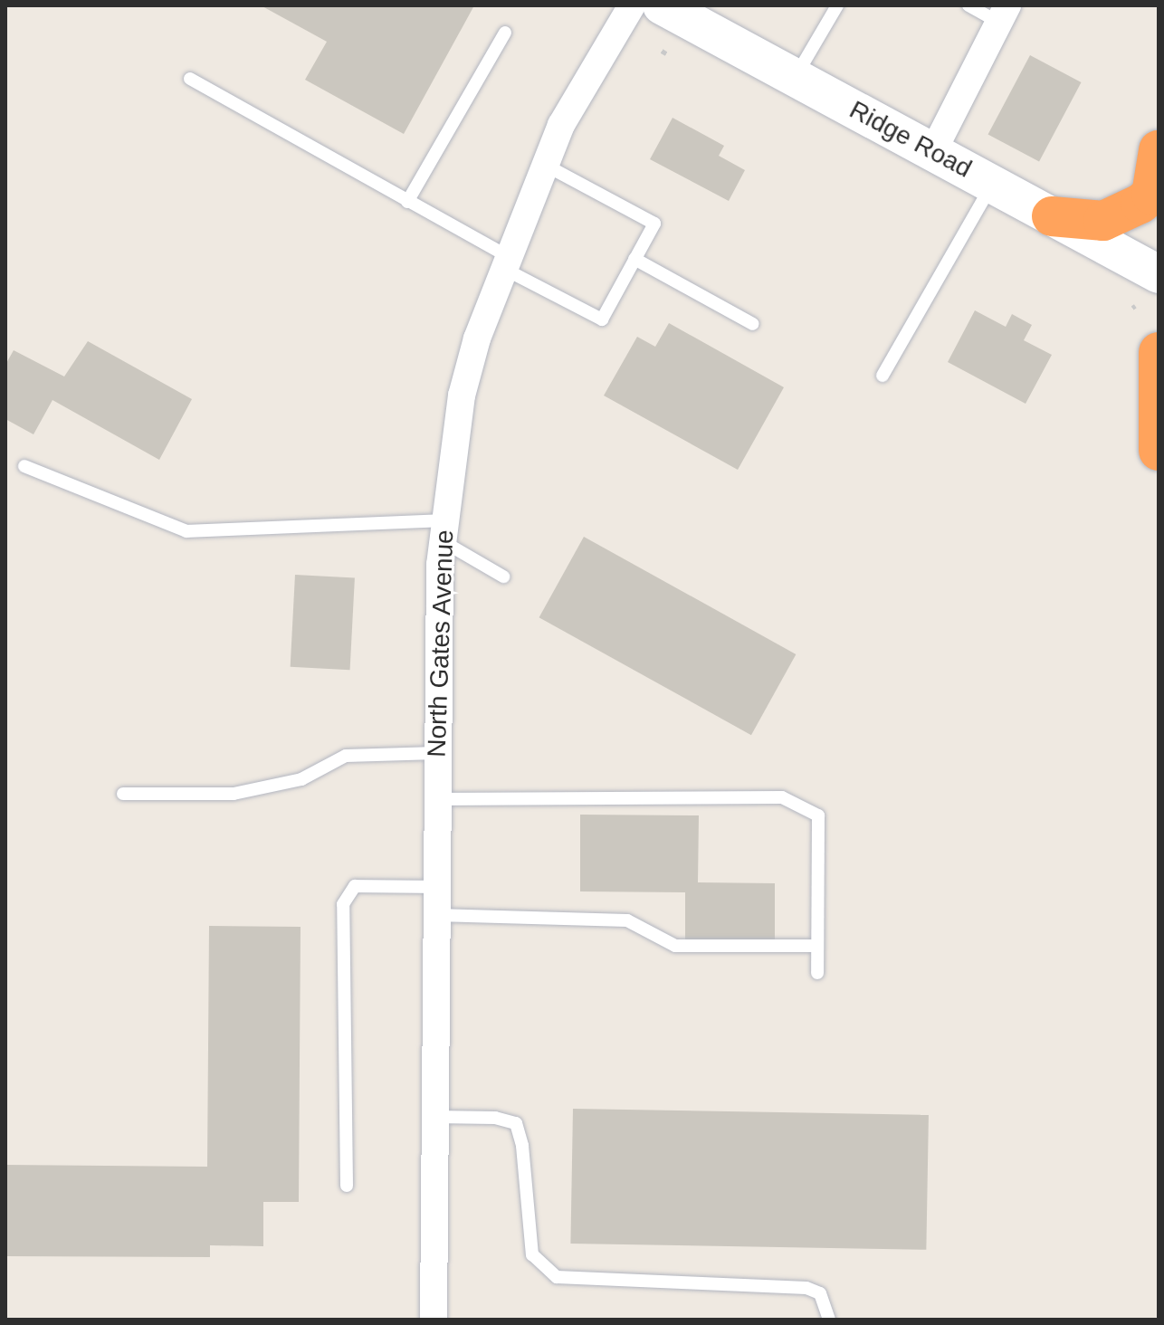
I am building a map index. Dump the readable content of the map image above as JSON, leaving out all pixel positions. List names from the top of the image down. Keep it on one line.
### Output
{"streets":{"main road":["Ridge Road"],"street":["North Gates Avenue"]}}
